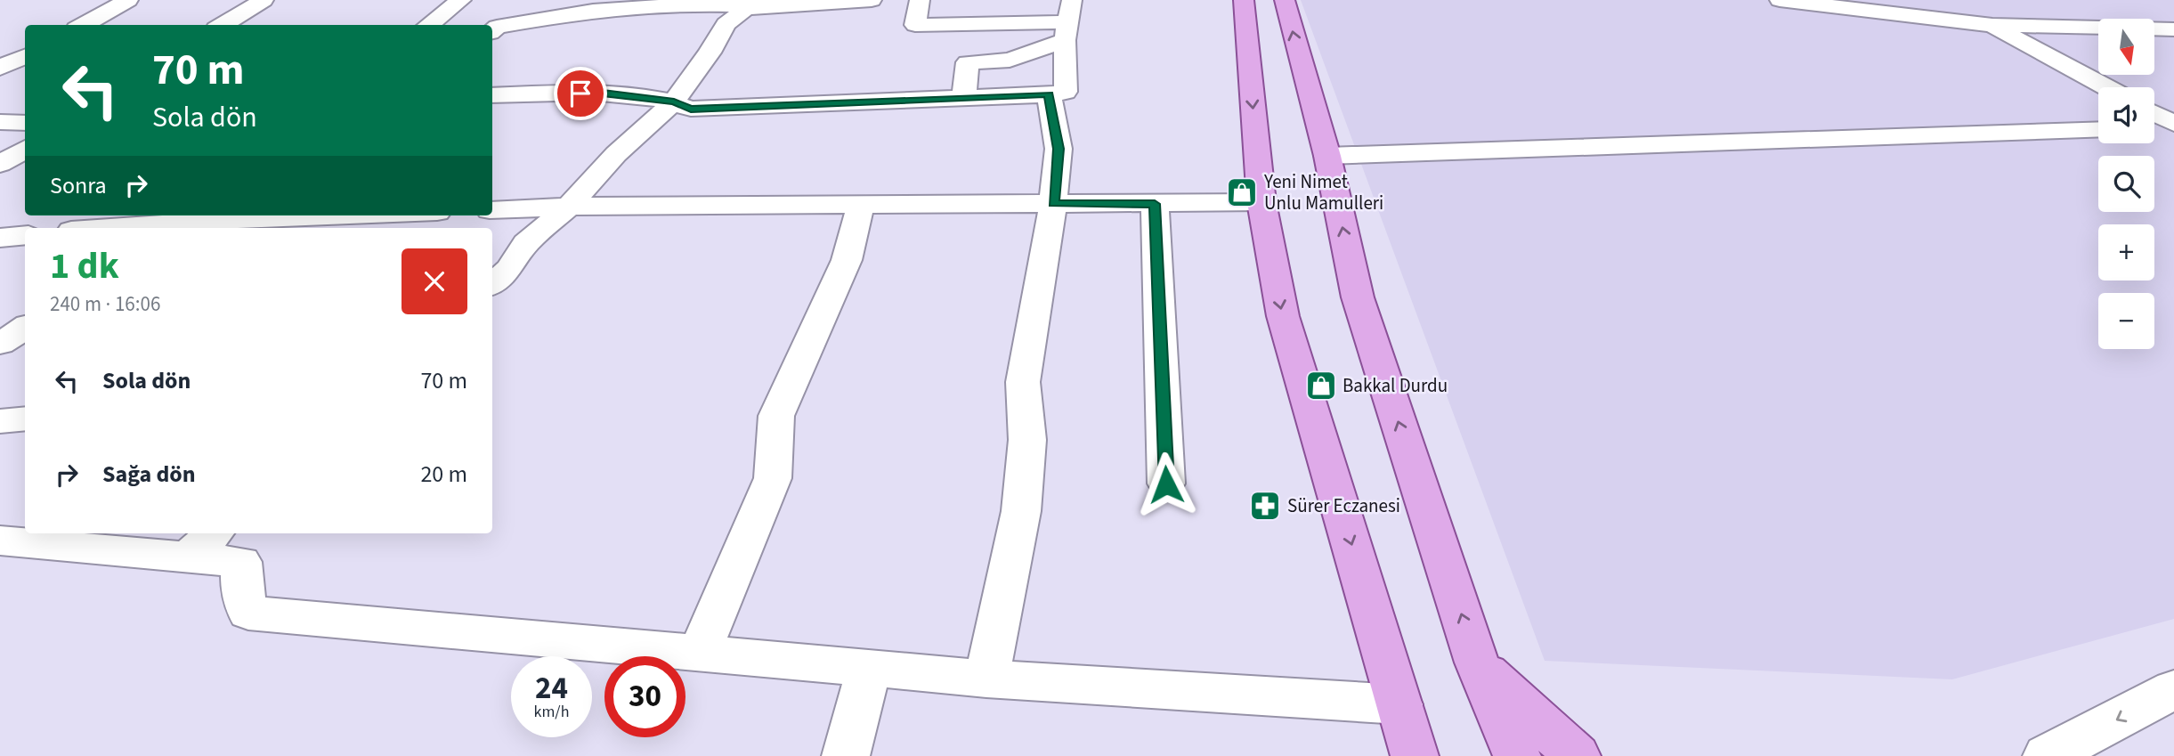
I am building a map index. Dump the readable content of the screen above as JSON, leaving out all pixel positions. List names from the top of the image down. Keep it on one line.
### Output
{"places":{"shop":["Yeni Nimet Unlu Mamulleri","Bakkal Durdu"],"pharmacy":["Sürer Eczanesi"]},"north":"bottom","page":{"map_buttons":["+","−"],"turn":["70 m","Sola dön"],"then":"Sonra","heading":["1 dk","240 m · 16:06"],"list":[{"name":"Sola dön","value":"70 m"},{"name":"Sağa dön","value":"20 m"}],"speed":"24 km/h","limit":"30"}}
